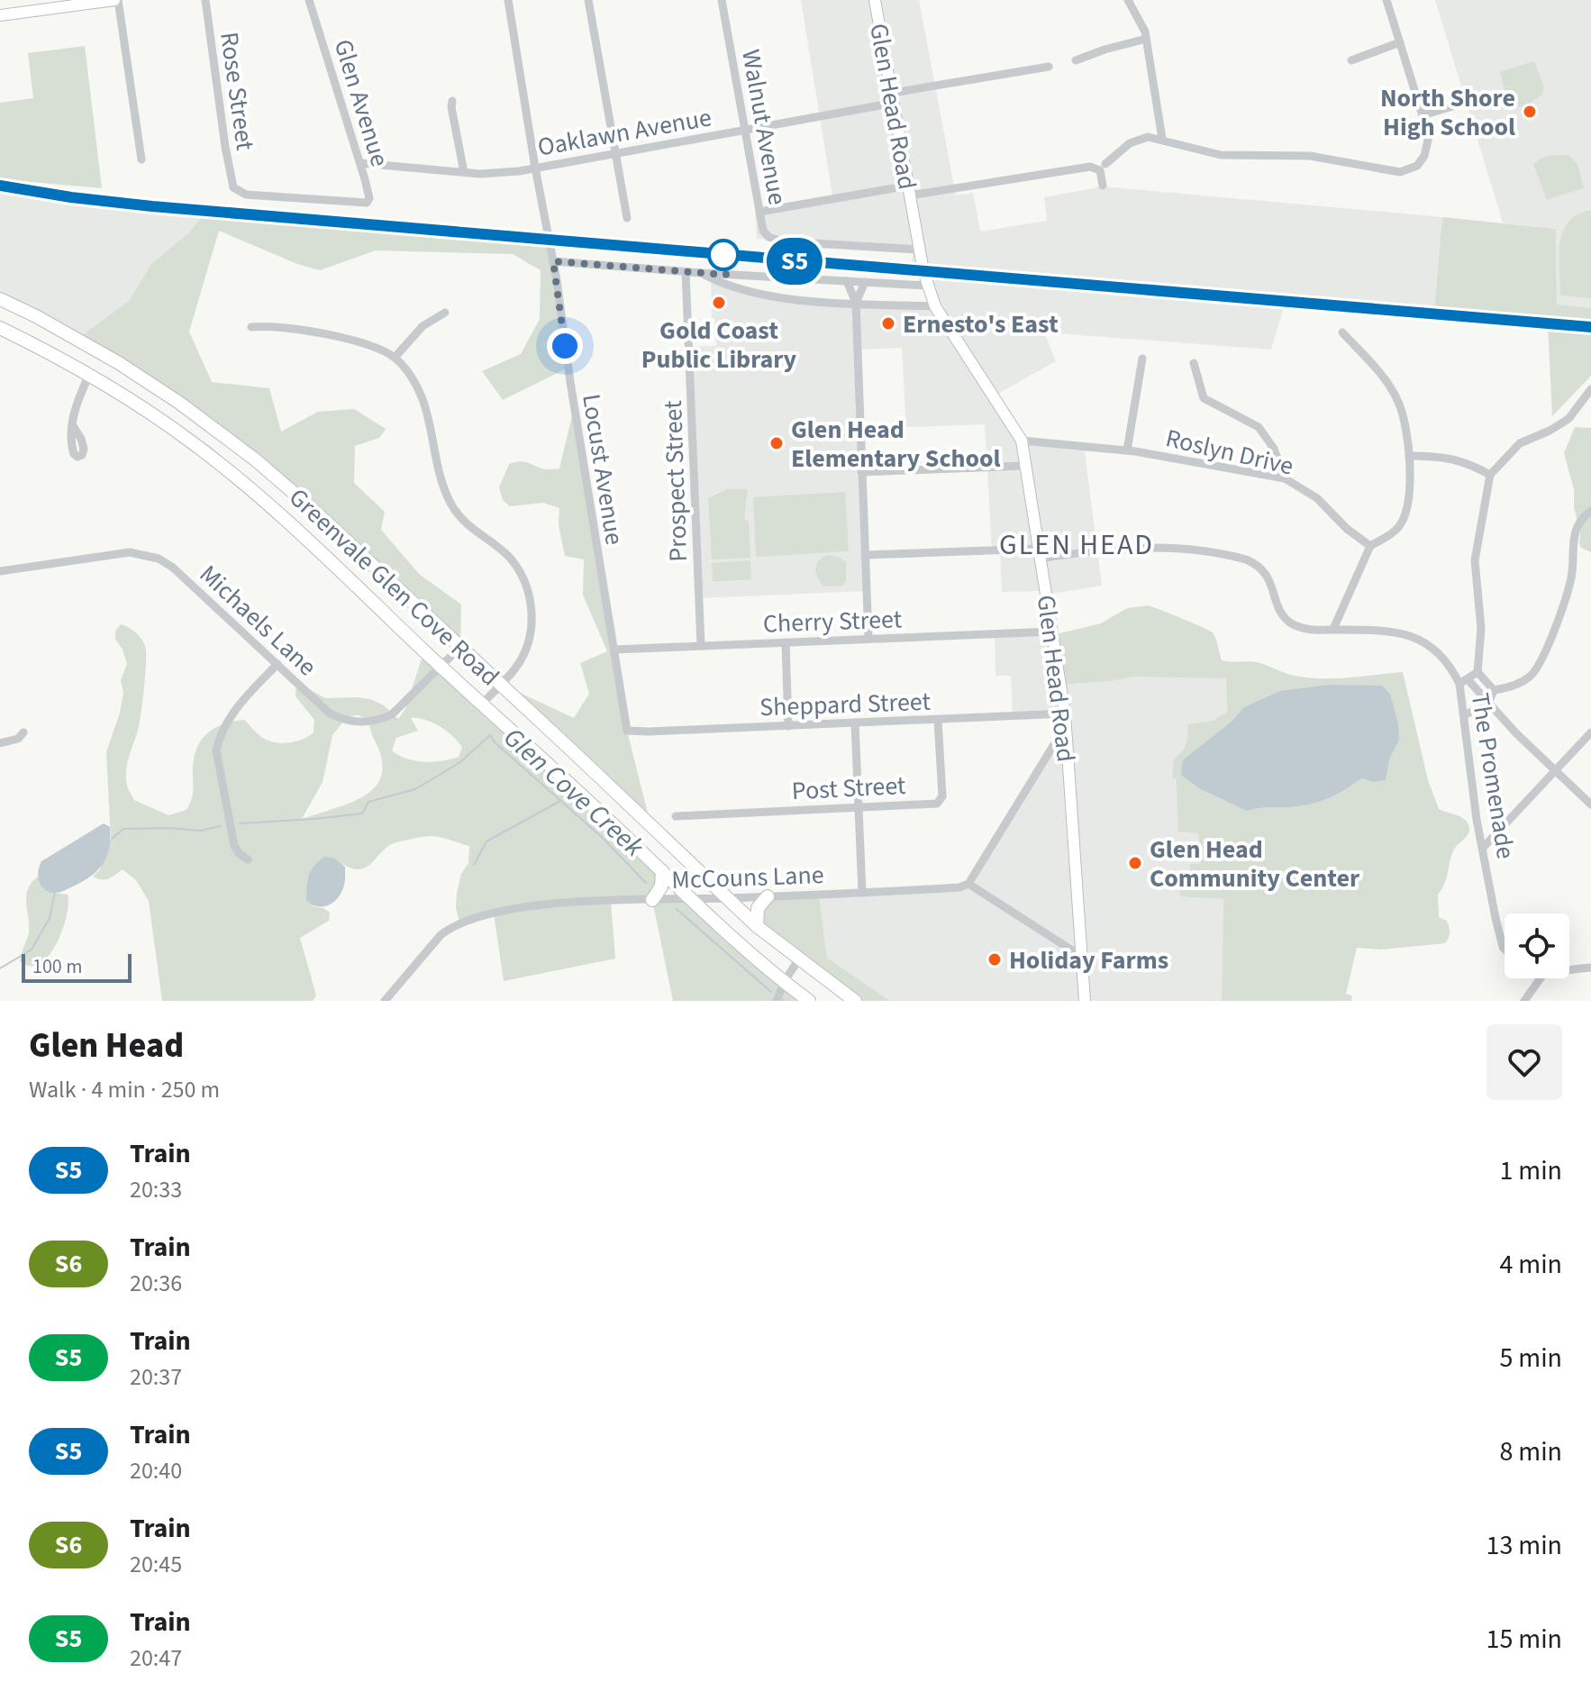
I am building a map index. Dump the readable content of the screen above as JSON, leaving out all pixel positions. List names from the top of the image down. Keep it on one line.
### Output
{"streets":{"main road":["Glen Head Road","Greenvale Glen Cove Road"],"street":["Rose Street","Glen Avenue","Walnut Avenue","Oaklawn Avenue","Roslyn Drive","Locust Avenue","Prospect Street","Michaels Lane","Cherry Street","Sheppard Street","The Promenade","Post Street","McCouns Lane"]},"crossings":[["Rose Street","Glen Avenue"],["Glen Avenue","Oaklawn Avenue"],["Glen Head Road","Walnut Avenue"],["Glen Head Road","Oaklawn Avenue"],["Glen Head Road","Roslyn Drive"],["Glen Head Road","Cherry Street"],["Glen Head Road","Sheppard Street"],["Walnut Avenue","Oaklawn Avenue"],["Oaklawn Avenue","Locust Avenue"],["Locust Avenue","Cherry Street"],["Locust Avenue","Sheppard Street"],["Prospect Street","Cherry Street"],["Greenvale Glen Cove Road","Michaels Lane"],["Greenvale Glen Cove Road","McCouns Lane"],["Sheppard Street","Post Street"]],"districts":["GLEN HEAD"],"water":["Glen Cove Creek"],"places":["North Shore High School","Gold Coast Public Library","Ernesto's East","Glen Head Elementary School","Glen Head Community Center","Holiday Farms"],"scale_bar":"100 m","page":{"on_map":"S5","scale":"100 m","heading":["Glen Head","Walk · 4 min · 250 m"],"list":[{"mark":"S5","name":"Train","note":"20:33","value":"1 min"},{"mark":"S6","name":"Train","note":"20:36","value":"4 min"},{"mark":"S5","name":"Train","note":"20:37","value":"5 min"},{"mark":"S5","name":"Train","note":"20:40","value":"8 min"},{"mark":"S6","name":"Train","note":"20:45","value":"13 min"},{"mark":"S5","name":"Train","note":"20:47","value":"15 min"}]}}
